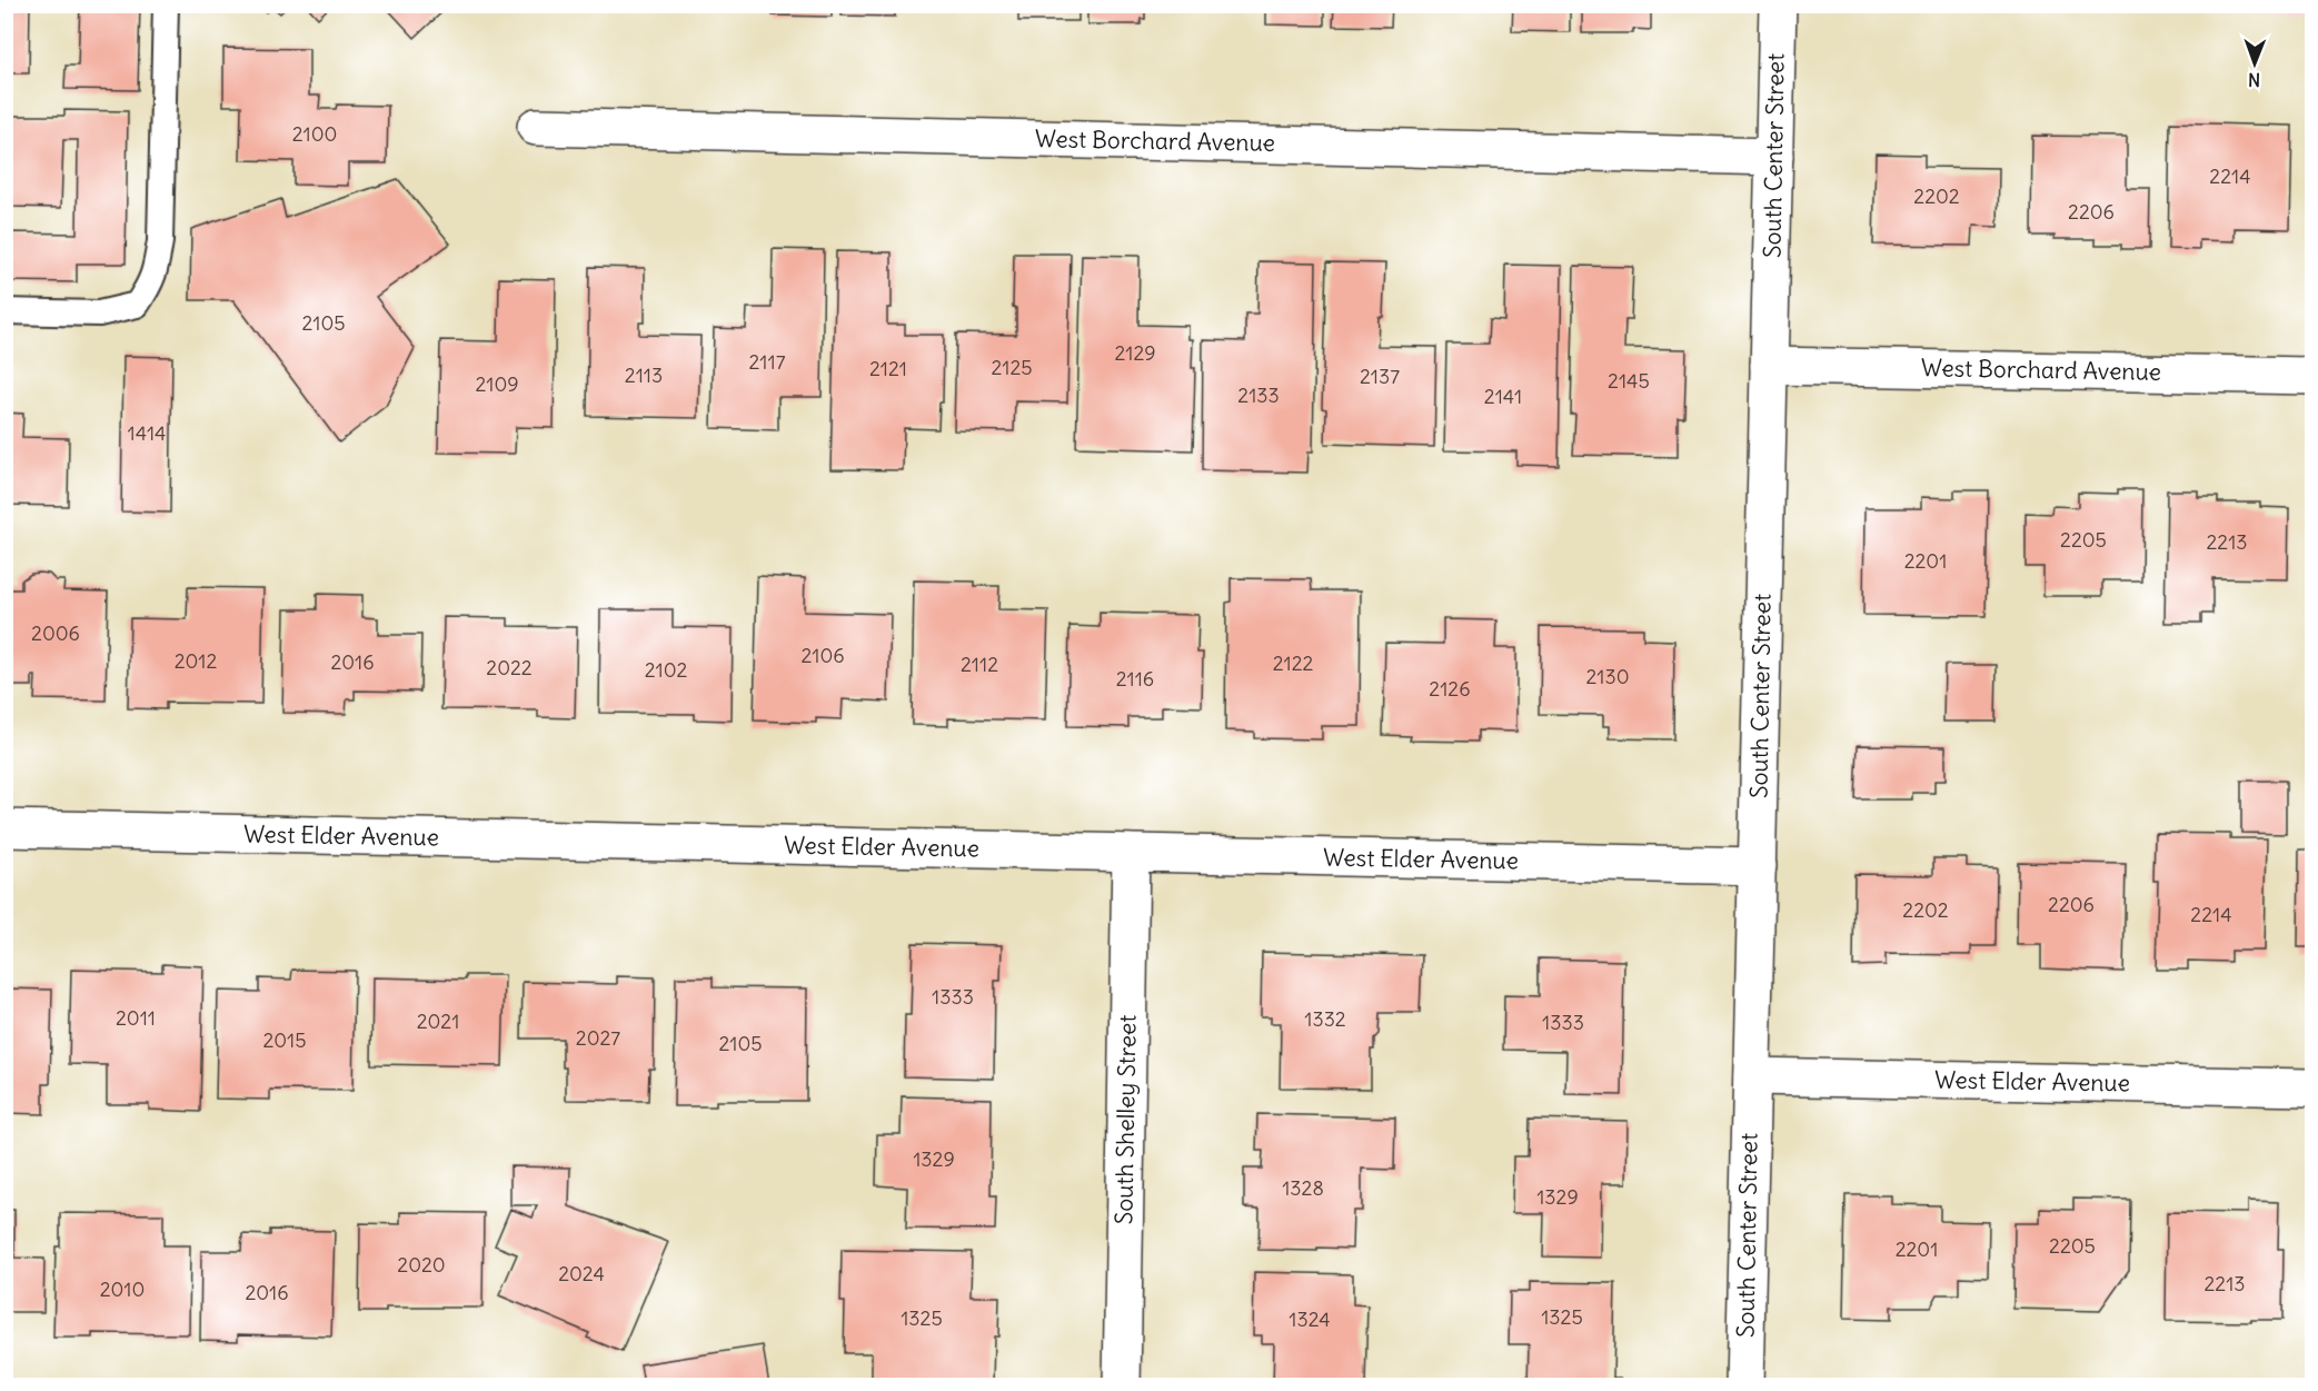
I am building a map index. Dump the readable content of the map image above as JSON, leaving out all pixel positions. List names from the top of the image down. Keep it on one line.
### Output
{"streets":{"street":["West Borchard Avenue","South Center Street","West Elder Avenue","South Shelley Street"]},"crossings":[["West Borchard Avenue","South Center Street"],["South Center Street","West Elder Avenue"],["West Elder Avenue","South Shelley Street"]],"house_numbers":["2100","2214","2202","2206","2105","2129","2117","2125","2121","2113","2137","2145","2109","2133","2141","1414","2205","2213","2201","2006","2106","2012","2016","2122","2112","2022","2102","2130","2116","2126","2206","2202","2214","1333","2011","1332","2021","1333","2027","2015","2105","1329","1328","1329","2205","2201","2020","2024","2213","2010","2016","1325","1325","1324"],"north":"bottom"}
